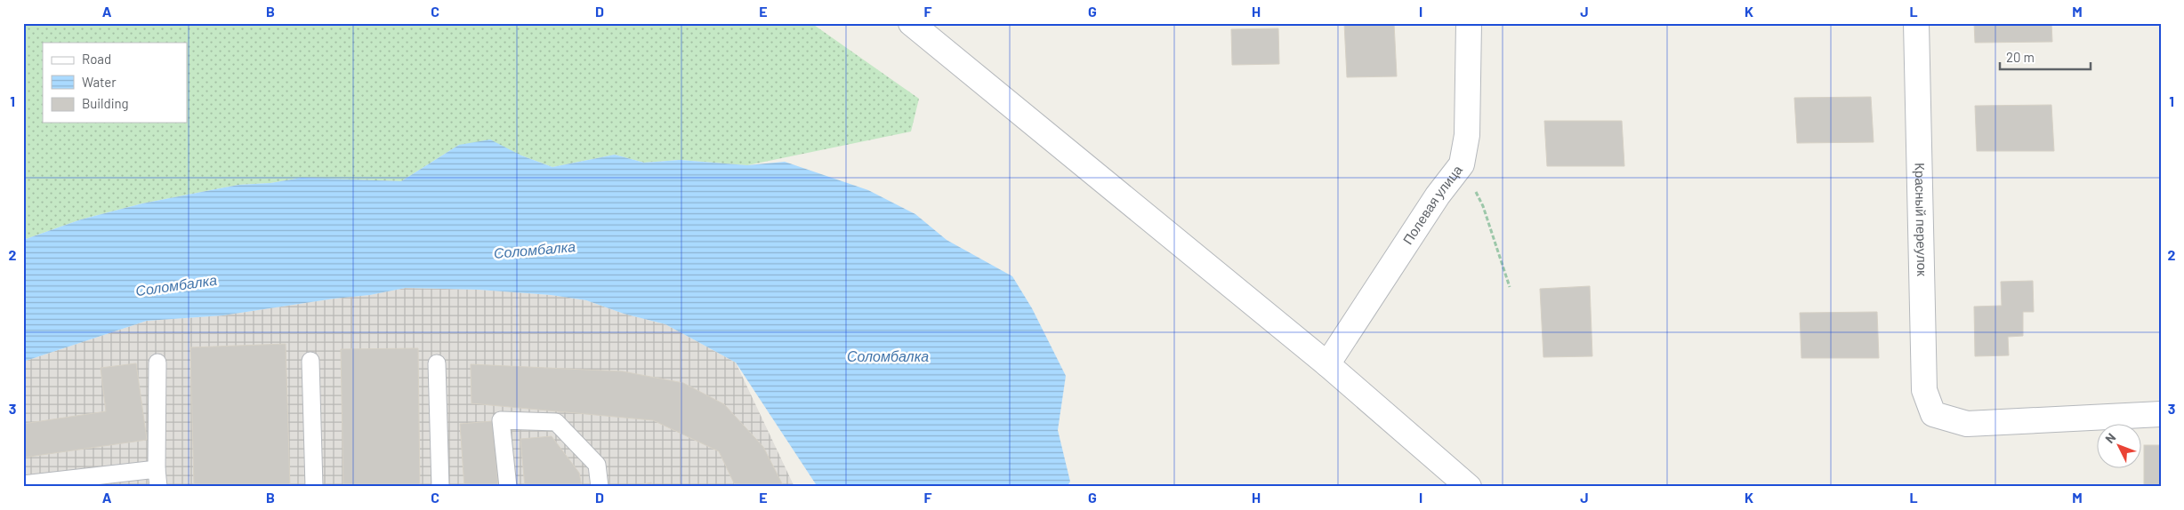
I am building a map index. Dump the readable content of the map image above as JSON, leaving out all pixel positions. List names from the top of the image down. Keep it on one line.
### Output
{"streets":{"street":["Полевая улица","Красный переулок"]},"water":["Соломбалка"],"legend":["Road","Water","Building"],"scale_bar":"20 m","north":"top left","grid":{"columns":["A","B","C","D","E","F","G","H","I","J","K","L","M"],"rows":["1","2","3"]}}
